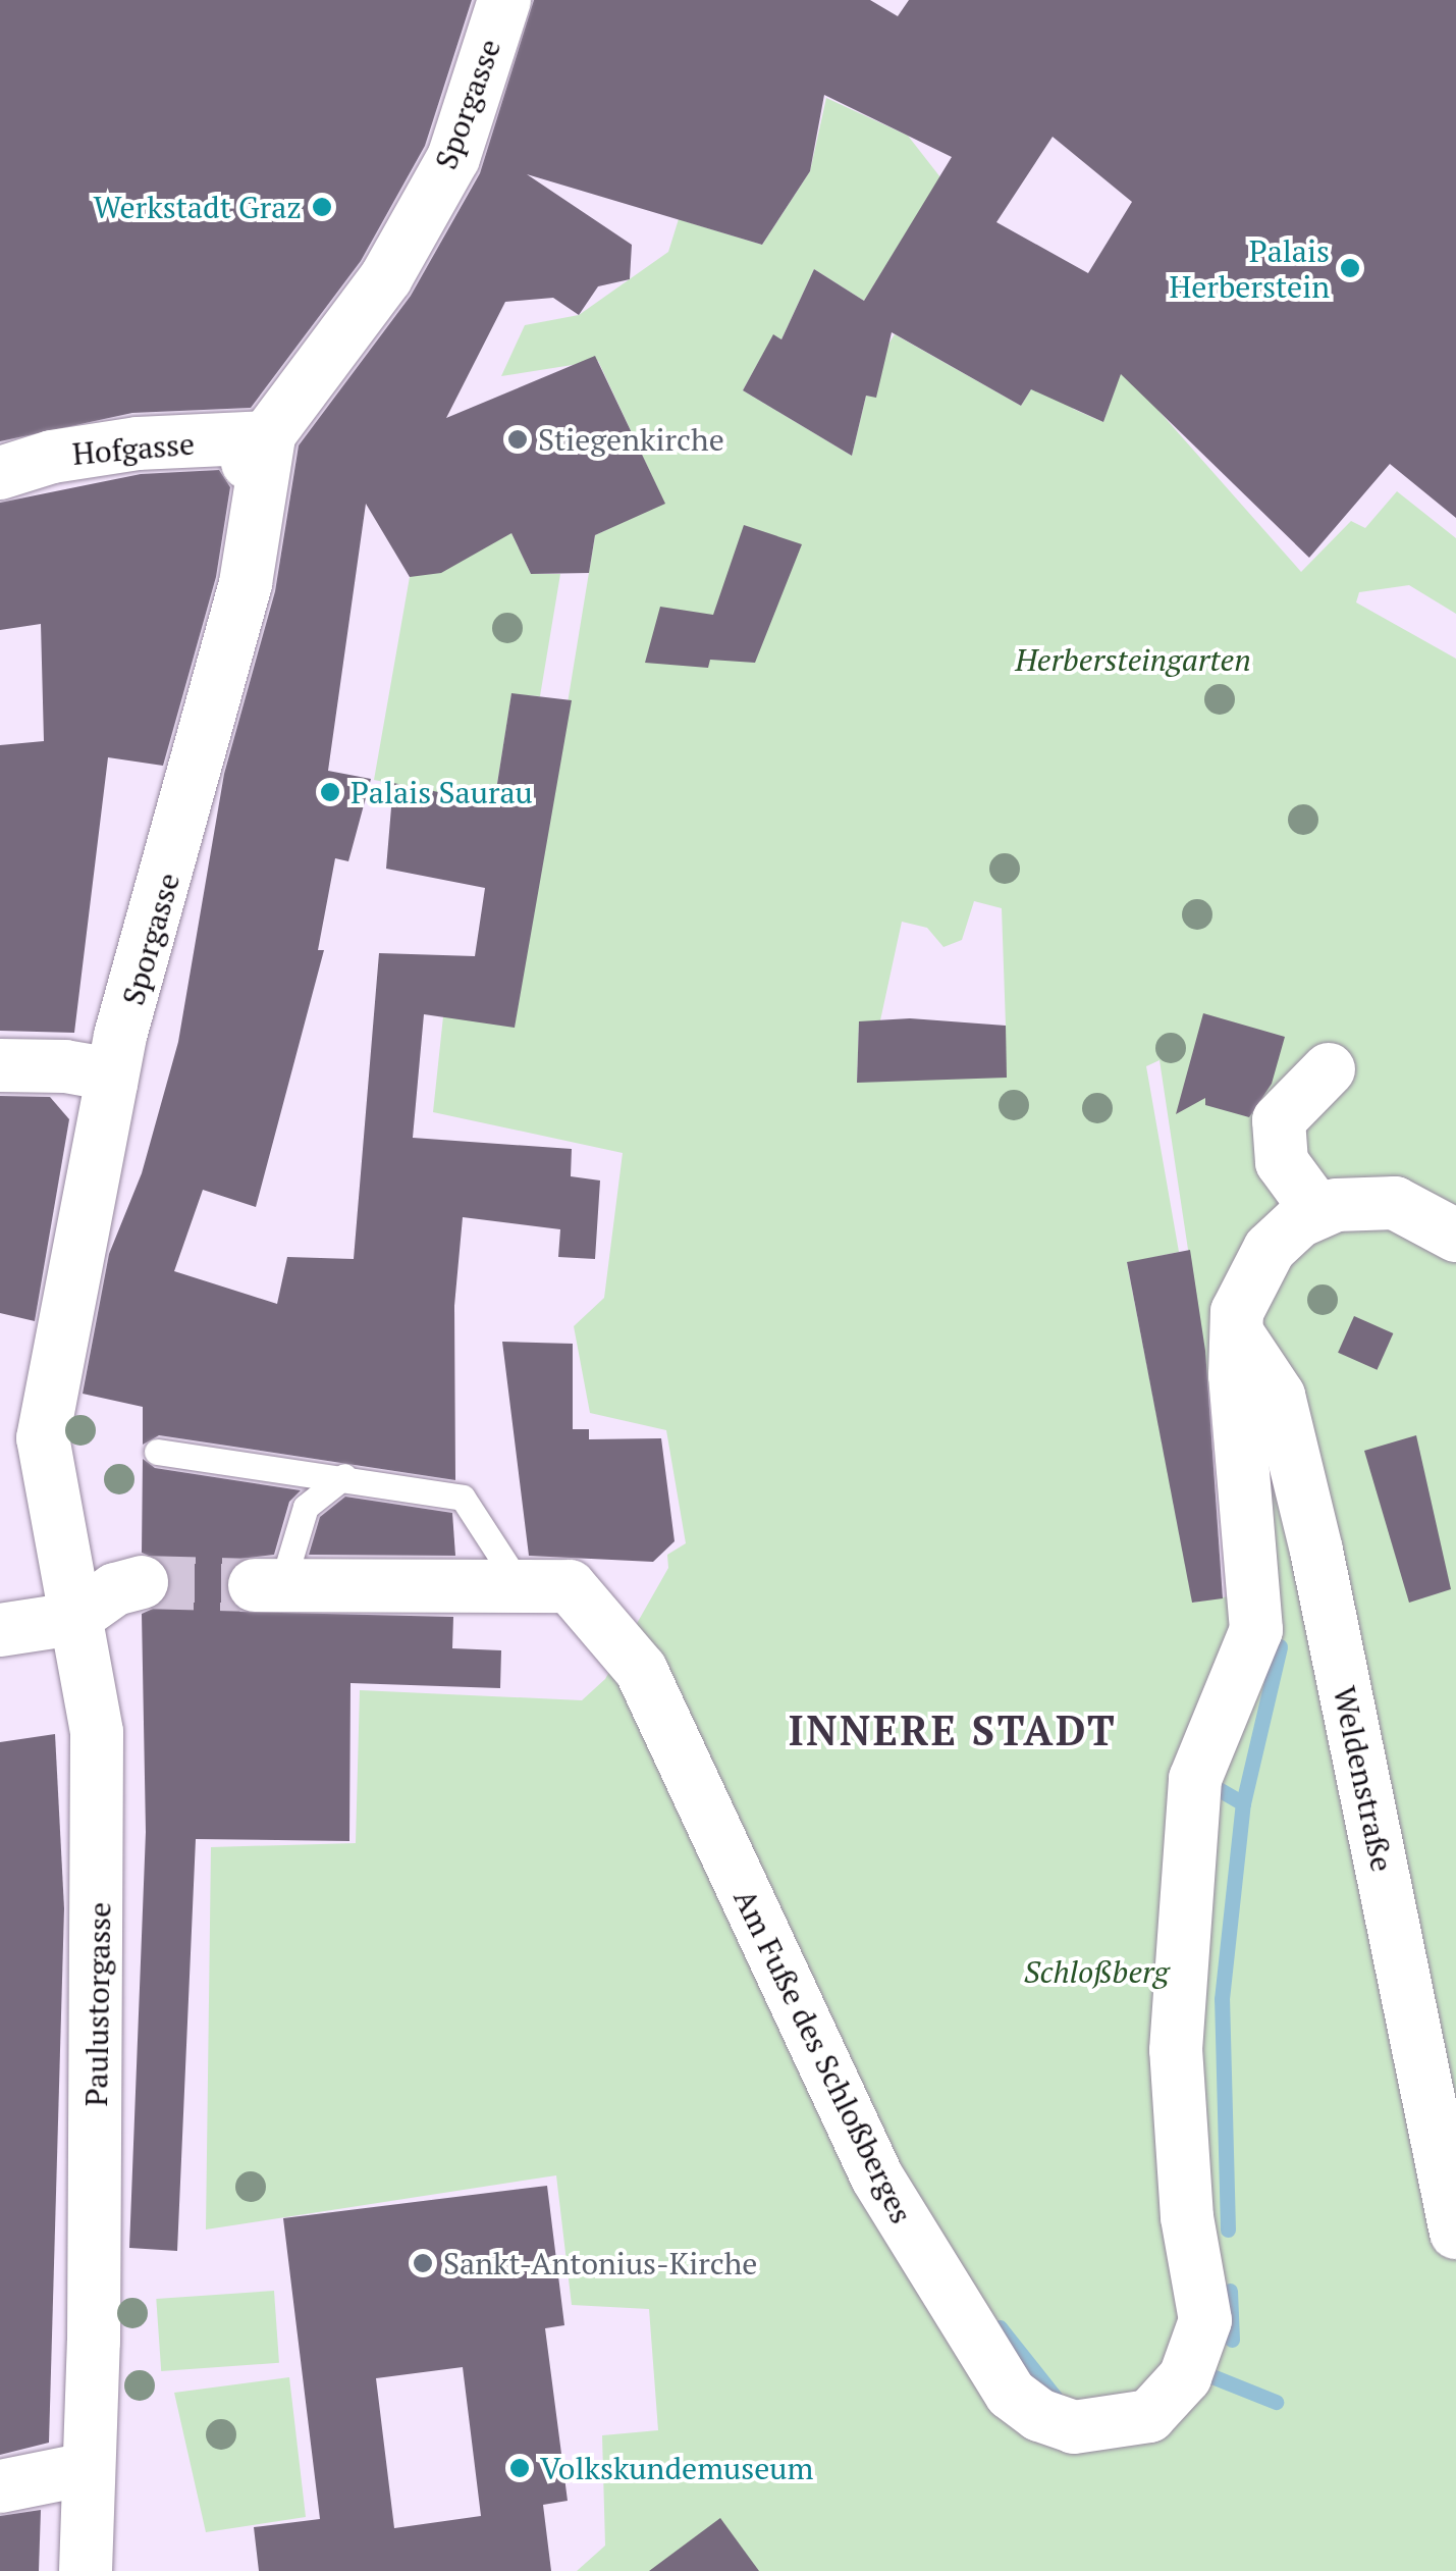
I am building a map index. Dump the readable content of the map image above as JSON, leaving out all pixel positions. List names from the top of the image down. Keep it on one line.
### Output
{"streets":{"street":["Sporgasse","Hofgasse","Weldenstraße","Paulustorgasse","Am Fuße des Schloßberges"]},"crossings":[["Sporgasse","Hofgasse"],["Sporgasse","Paulustorgasse"],["Weldenstraße","Am Fuße des Schloßberges"]],"districts":["INNERE STADT"],"parks":["Herbersteingarten","Schloßberg"],"places":["Werkstadt Graz","Palais Herberstein","Stiegenkirche","Palais Saurau","Sankt-Antonius-Kirche","Volkskundemuseum"]}
